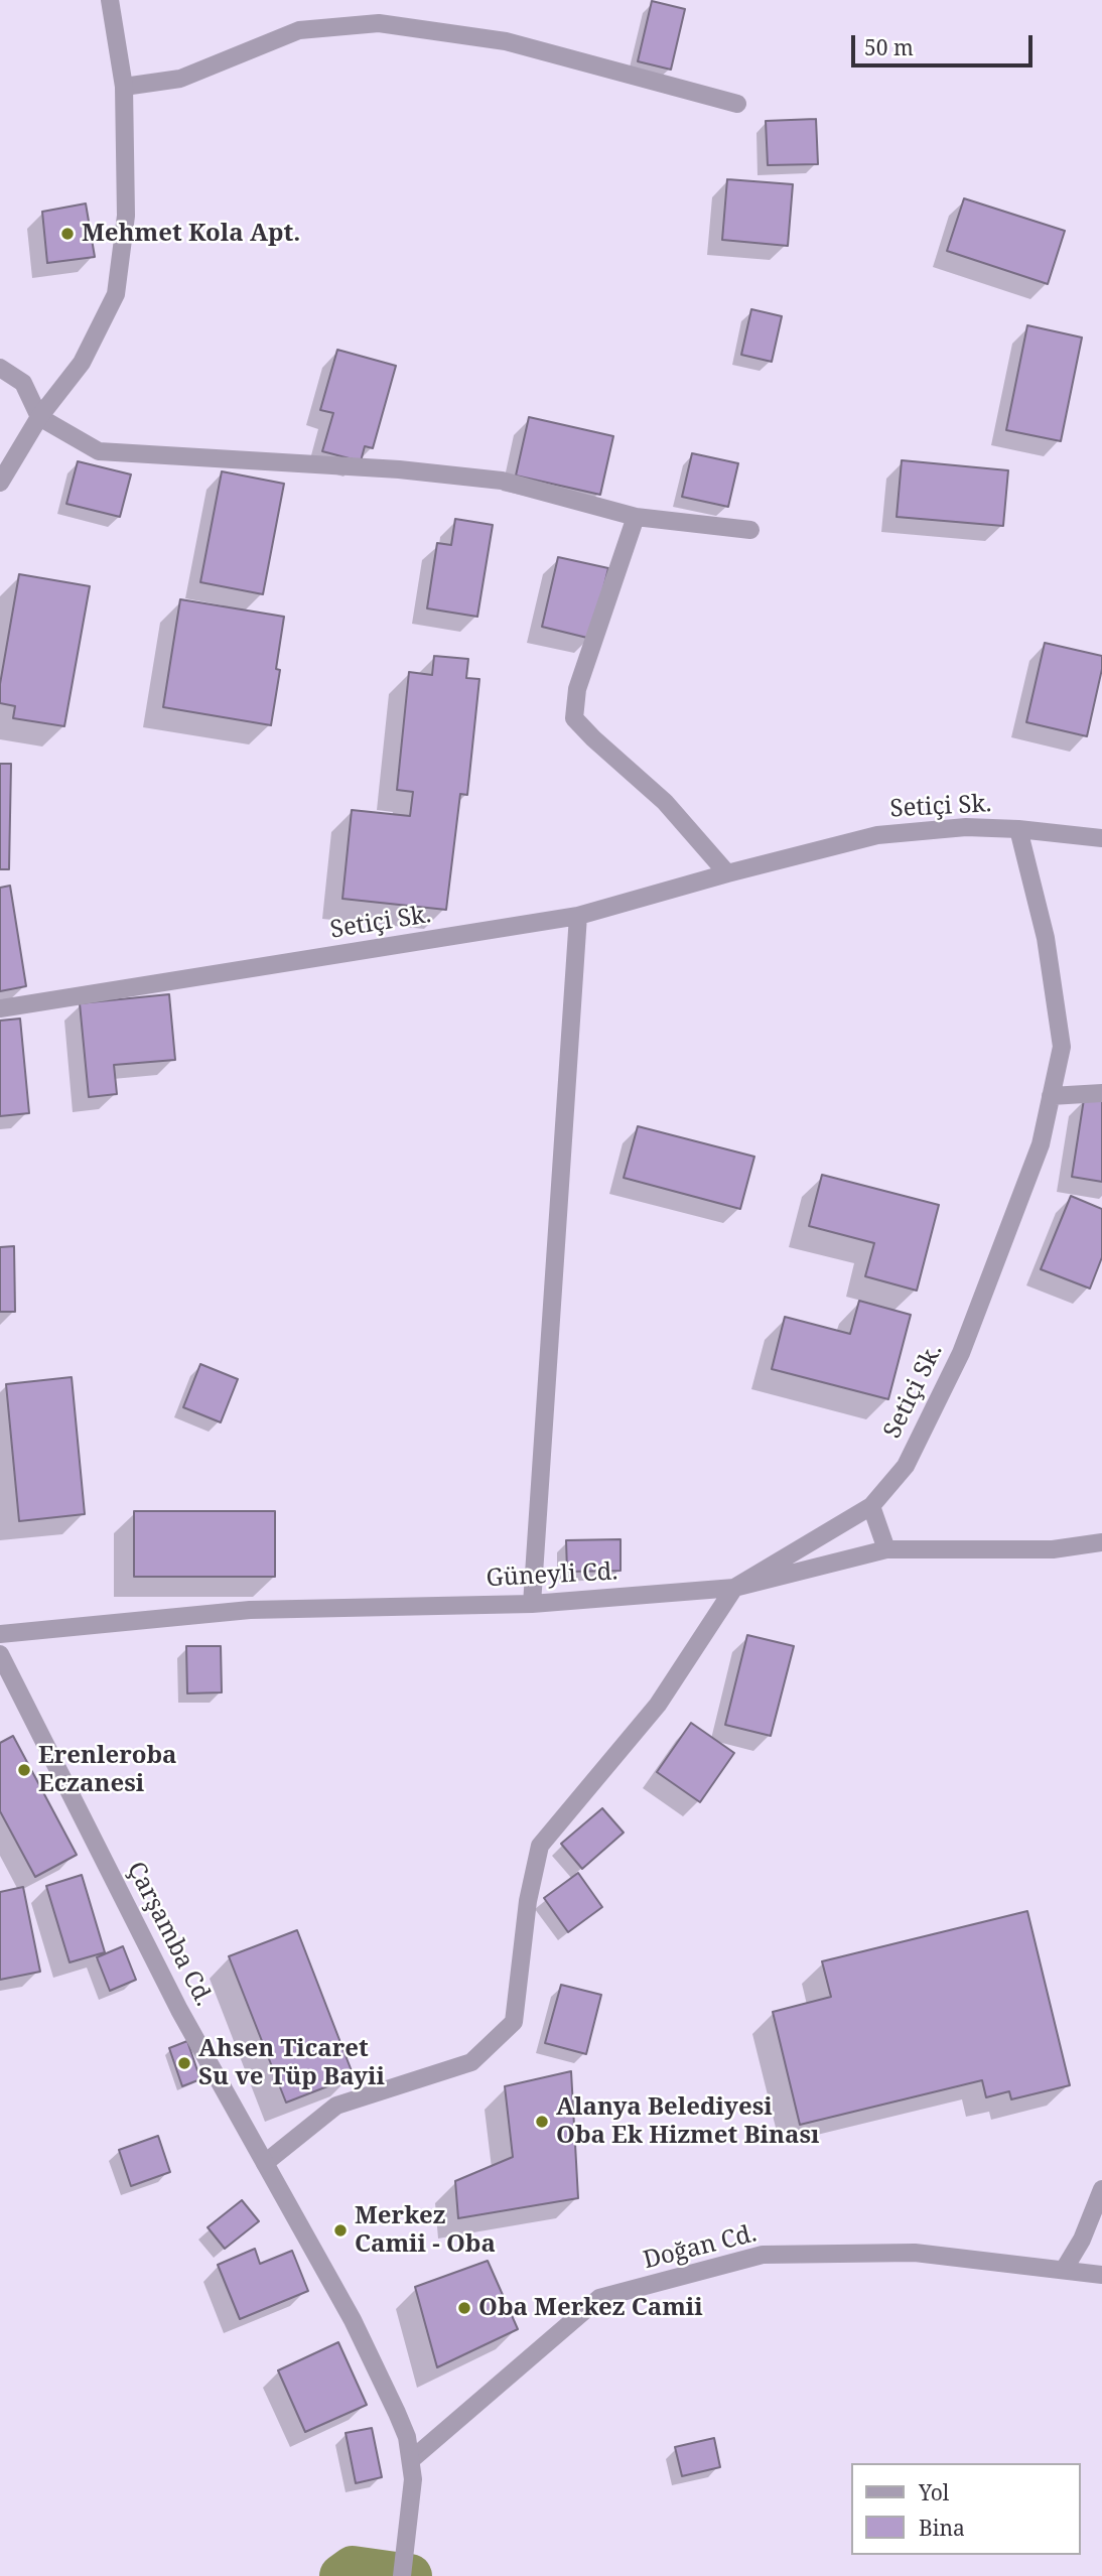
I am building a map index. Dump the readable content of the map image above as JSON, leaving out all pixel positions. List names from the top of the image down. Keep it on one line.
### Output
{"streets":{"street":["Setiçi Sk.","Güneyli Cd.","Çarşamba Cd.","Doğan Cd."]},"crossings":[["Setiçi Sk.","Güneyli Cd."],["Çarşamba Cd.","Doğan Cd."]],"places":["Mehmet Kola Apt.","Erenleroba Eczanesi","Ahsen Ticaret Su ve Tüp Bayii","Alanya Belediyesi Oba Ek Hizmet Binası","Merkez Camii - Oba","Oba Merkez Camii"],"legend":["Yol","Bina"],"scale_bar":"50 m"}
